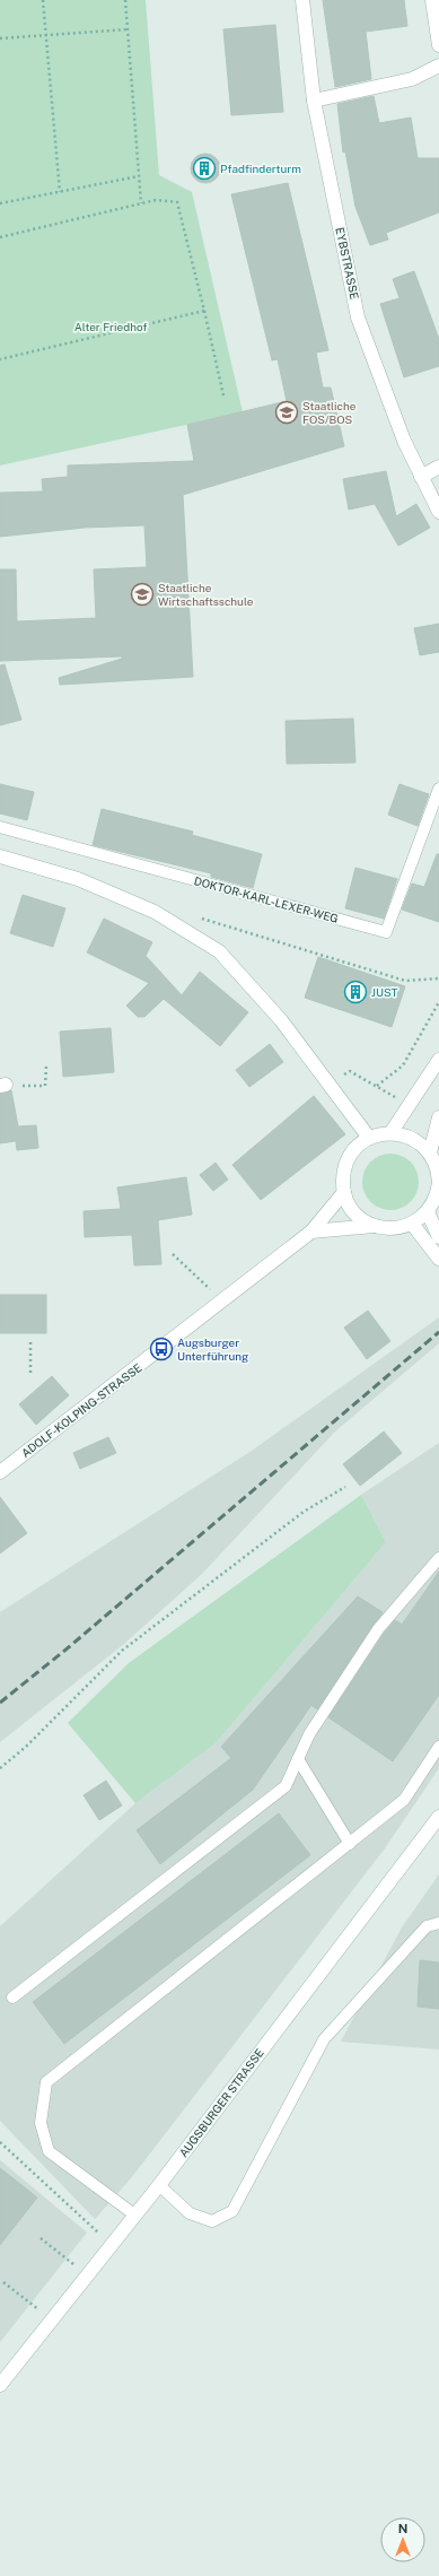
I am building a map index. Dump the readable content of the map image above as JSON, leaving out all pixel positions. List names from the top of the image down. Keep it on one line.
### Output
{"streets":{"main road":["EYBSTRASSE","ADOLF-KOLPING-STRASSE","AUGSBURGER STRASSE"],"lane":["DOKTOR-KARL-LEXER-WEG"]},"parks":["Alter Friedhof"],"places":{"building":["Pfadfinderturm","JUST"],"school or university":["Staatliche FOS/BOS","Staatliche Wirtschaftsschule"],"bus stop":["Augsburger Unterführung"]},"north":"top"}
